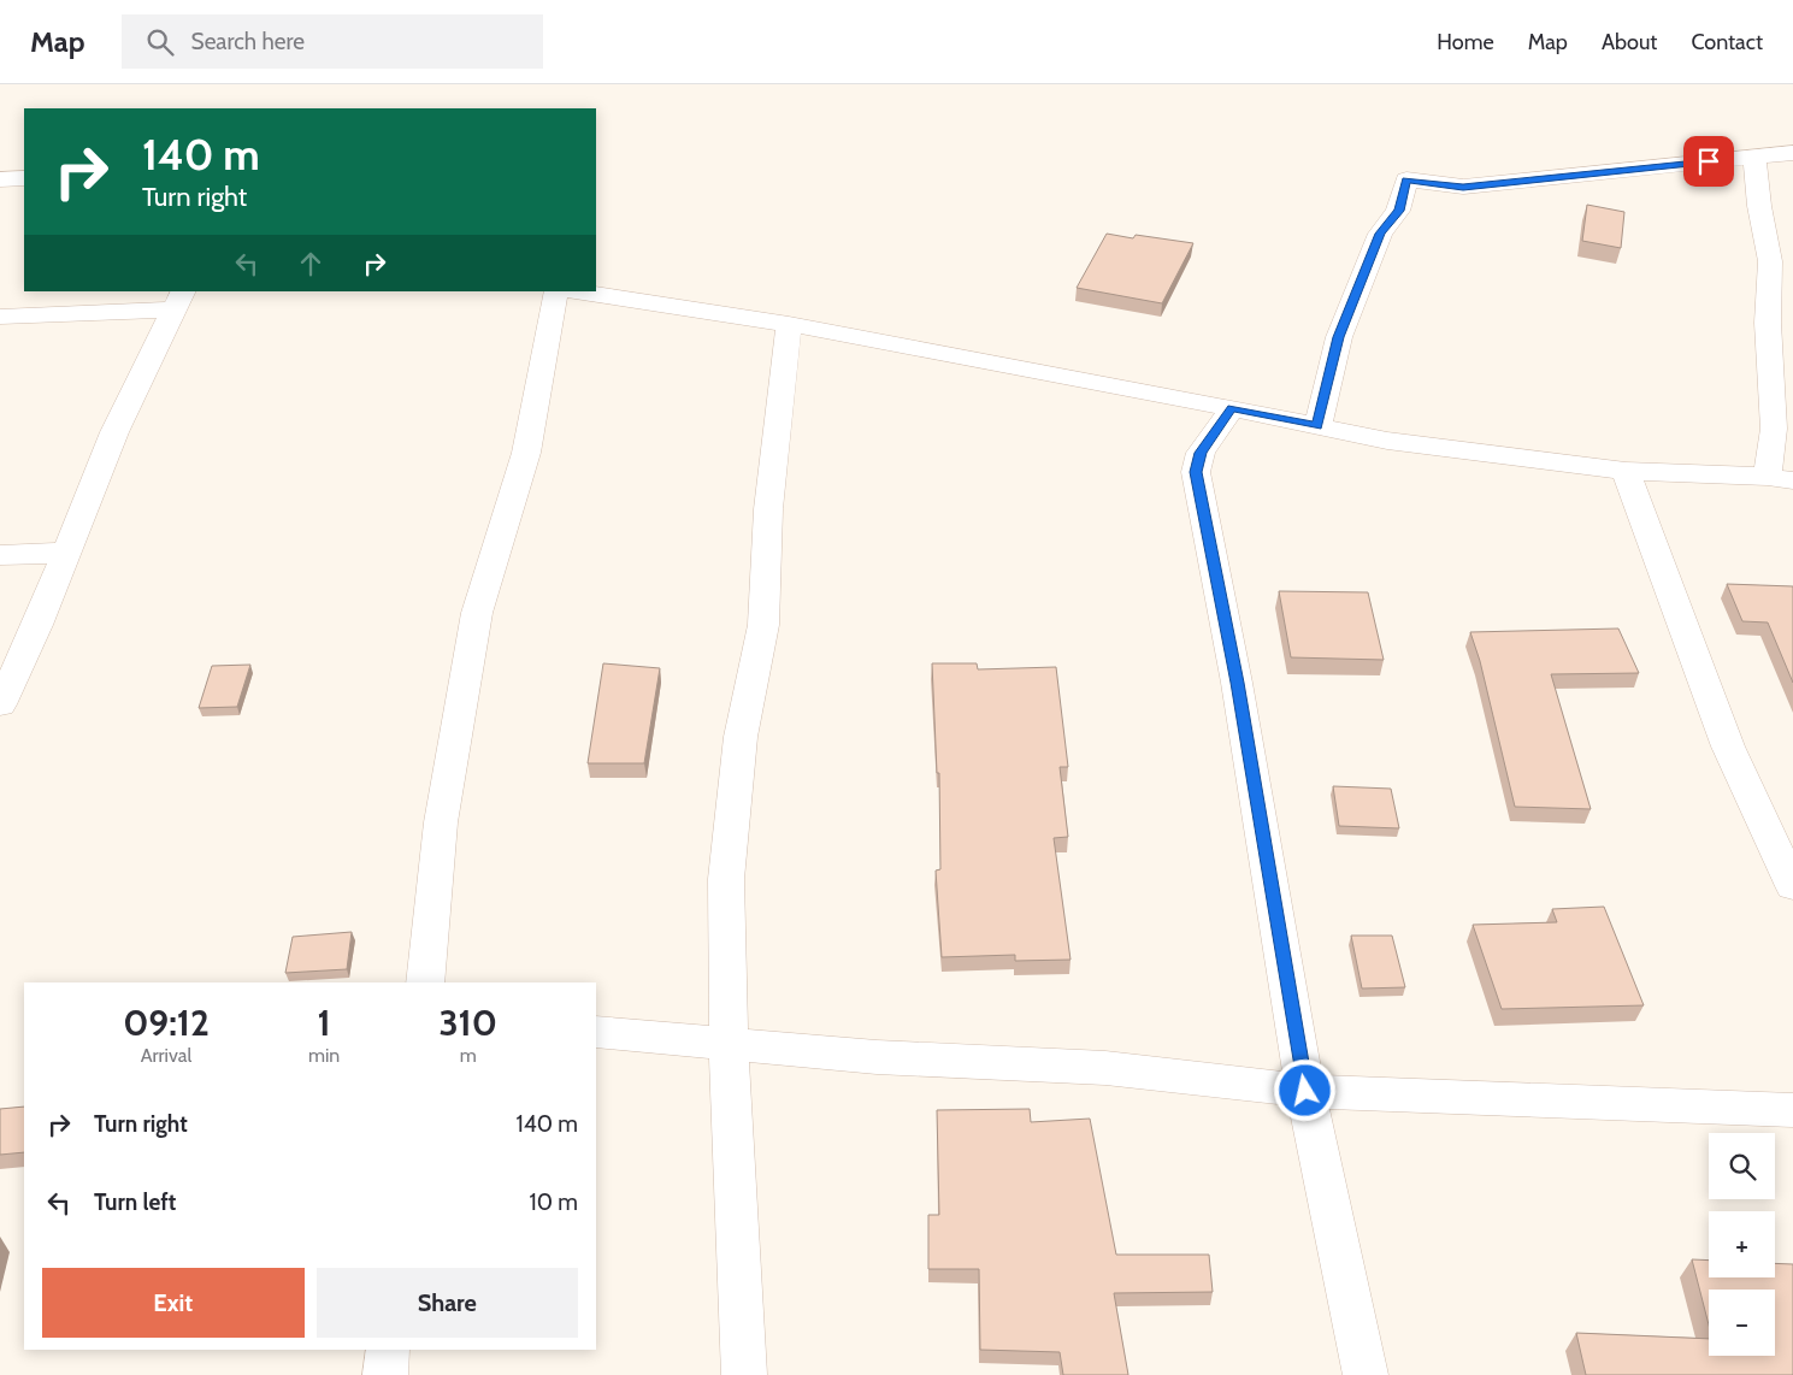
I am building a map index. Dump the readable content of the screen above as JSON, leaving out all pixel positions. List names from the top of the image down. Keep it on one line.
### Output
{"page":{"header":"Map","search":"Search here","nav":["Home","Map","About","Contact"],"turn":["140 m","Turn right"],"eta":["09:12","Arrival","1","min","310","m"],"list":[{"name":"Turn right","value":"140 m"},{"name":"Turn left","value":"10 m"}],"map_buttons":["+","−"],"buttons":["Exit","Share"]}}
